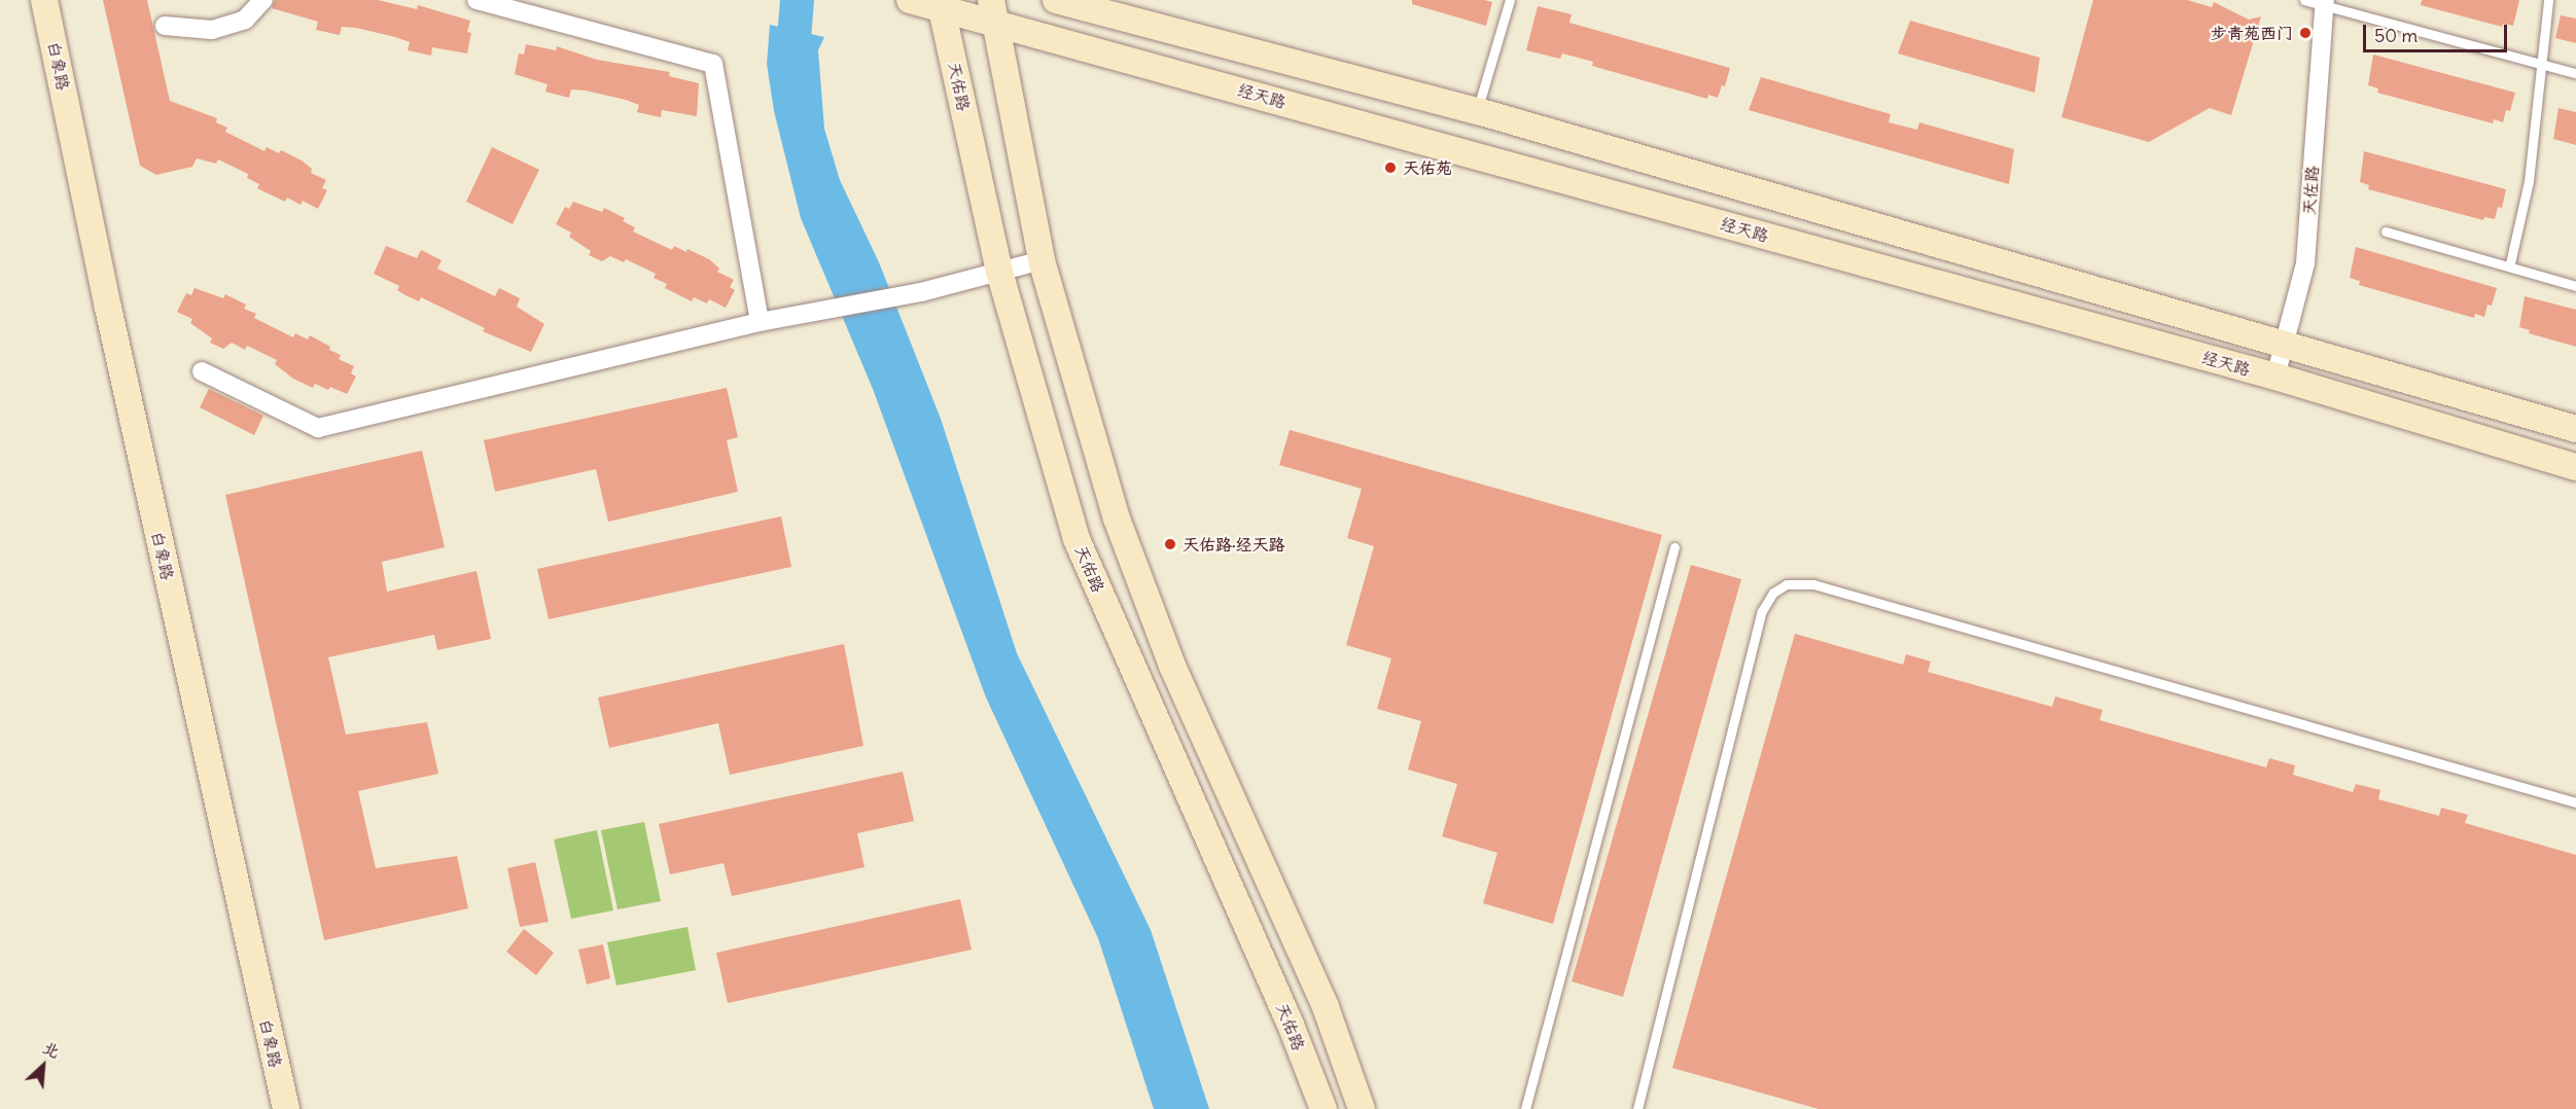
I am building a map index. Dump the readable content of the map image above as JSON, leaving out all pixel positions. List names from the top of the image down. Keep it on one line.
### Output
{"streets":{"main road":["白象路","天佑路","经天路"],"street":["天佐路"]},"crossings":[["天佑路","经天路"],["经天路","天佐路"]],"places":["步青苑西门","天佑苑","天佑路·经天路"],"scale_bar":"50 m","north":"top right"}
